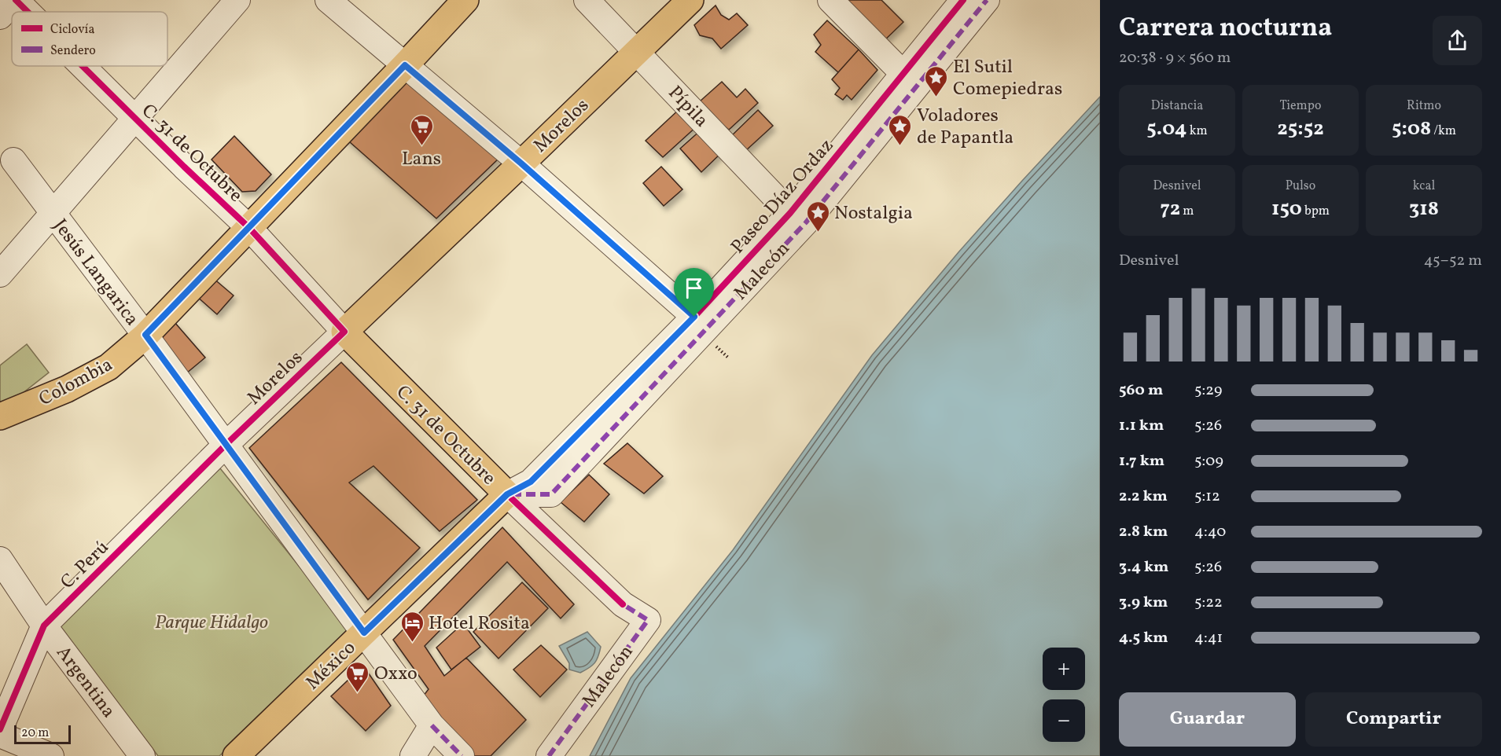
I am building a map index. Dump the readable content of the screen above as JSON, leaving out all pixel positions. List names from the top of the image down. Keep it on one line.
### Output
{"streets":{"main road":["Morelos","C. 31 de Octubre","Colombia","México"],"street":["Pípila","Paseo Díaz Ordaz","Malecón","Jesús Langarica","C. Perú","Argentina"]},"crossings":[["Pípila","Morelos"],["Pípila","Paseo Díaz Ordaz"],["Morelos","C. 31 de Octubre"],["Morelos","Jesús Langarica"],["Morelos","C. Perú"],["C. 31 de Octubre","Paseo Díaz Ordaz"],["C. 31 de Octubre","Malecón"],["C. 31 de Octubre","Colombia"],["C. 31 de Octubre","México"],["Paseo Díaz Ordaz","Malecón"],["Paseo Díaz Ordaz","México"],["Malecón","México"],["Jesús Langarica","Colombia"],["Jesús Langarica","C. Perú"],["Jesús Langarica","México"],["C. Perú","Argentina"]],"parks":["Parque Hidalgo"],"places":{"place":["El Sutil Comepiedras","Voladores de Papantla","Nostalgia"],"supermarket":["Lans","Oxxo"],"hotel":["Hotel Rosita"]},"legend":["Ciclovía","Sendero"],"scale_bar":"20 m","page":{"heading":["Carrera nocturna","20:38 · 9 × 560 m"],"stats":[["Distancia","5.04 km"],["Tiempo","25:52"],["Ritmo","5:08 /km"],["Desnivel","72 m"],["Pulso","150 bpm"],["kcal","318"]],"chart":["Desnivel","45–52 m"],"list":[{"name":"560 m","note":"5:29"},{"name":"1.1 km","note":"5:26"},{"name":"1.7 km","note":"5:09"},{"name":"2.2 km","note":"5:12"},{"name":"2.8 km","note":"4:40"},{"name":"3.4 km","note":"5:26"},{"name":"3.9 km","note":"5:22"},{"name":"4.5 km","note":"4:41"}],"map_buttons":["+","−"],"buttons":["Guardar","Compartir"],"scale":"20 m"}}
